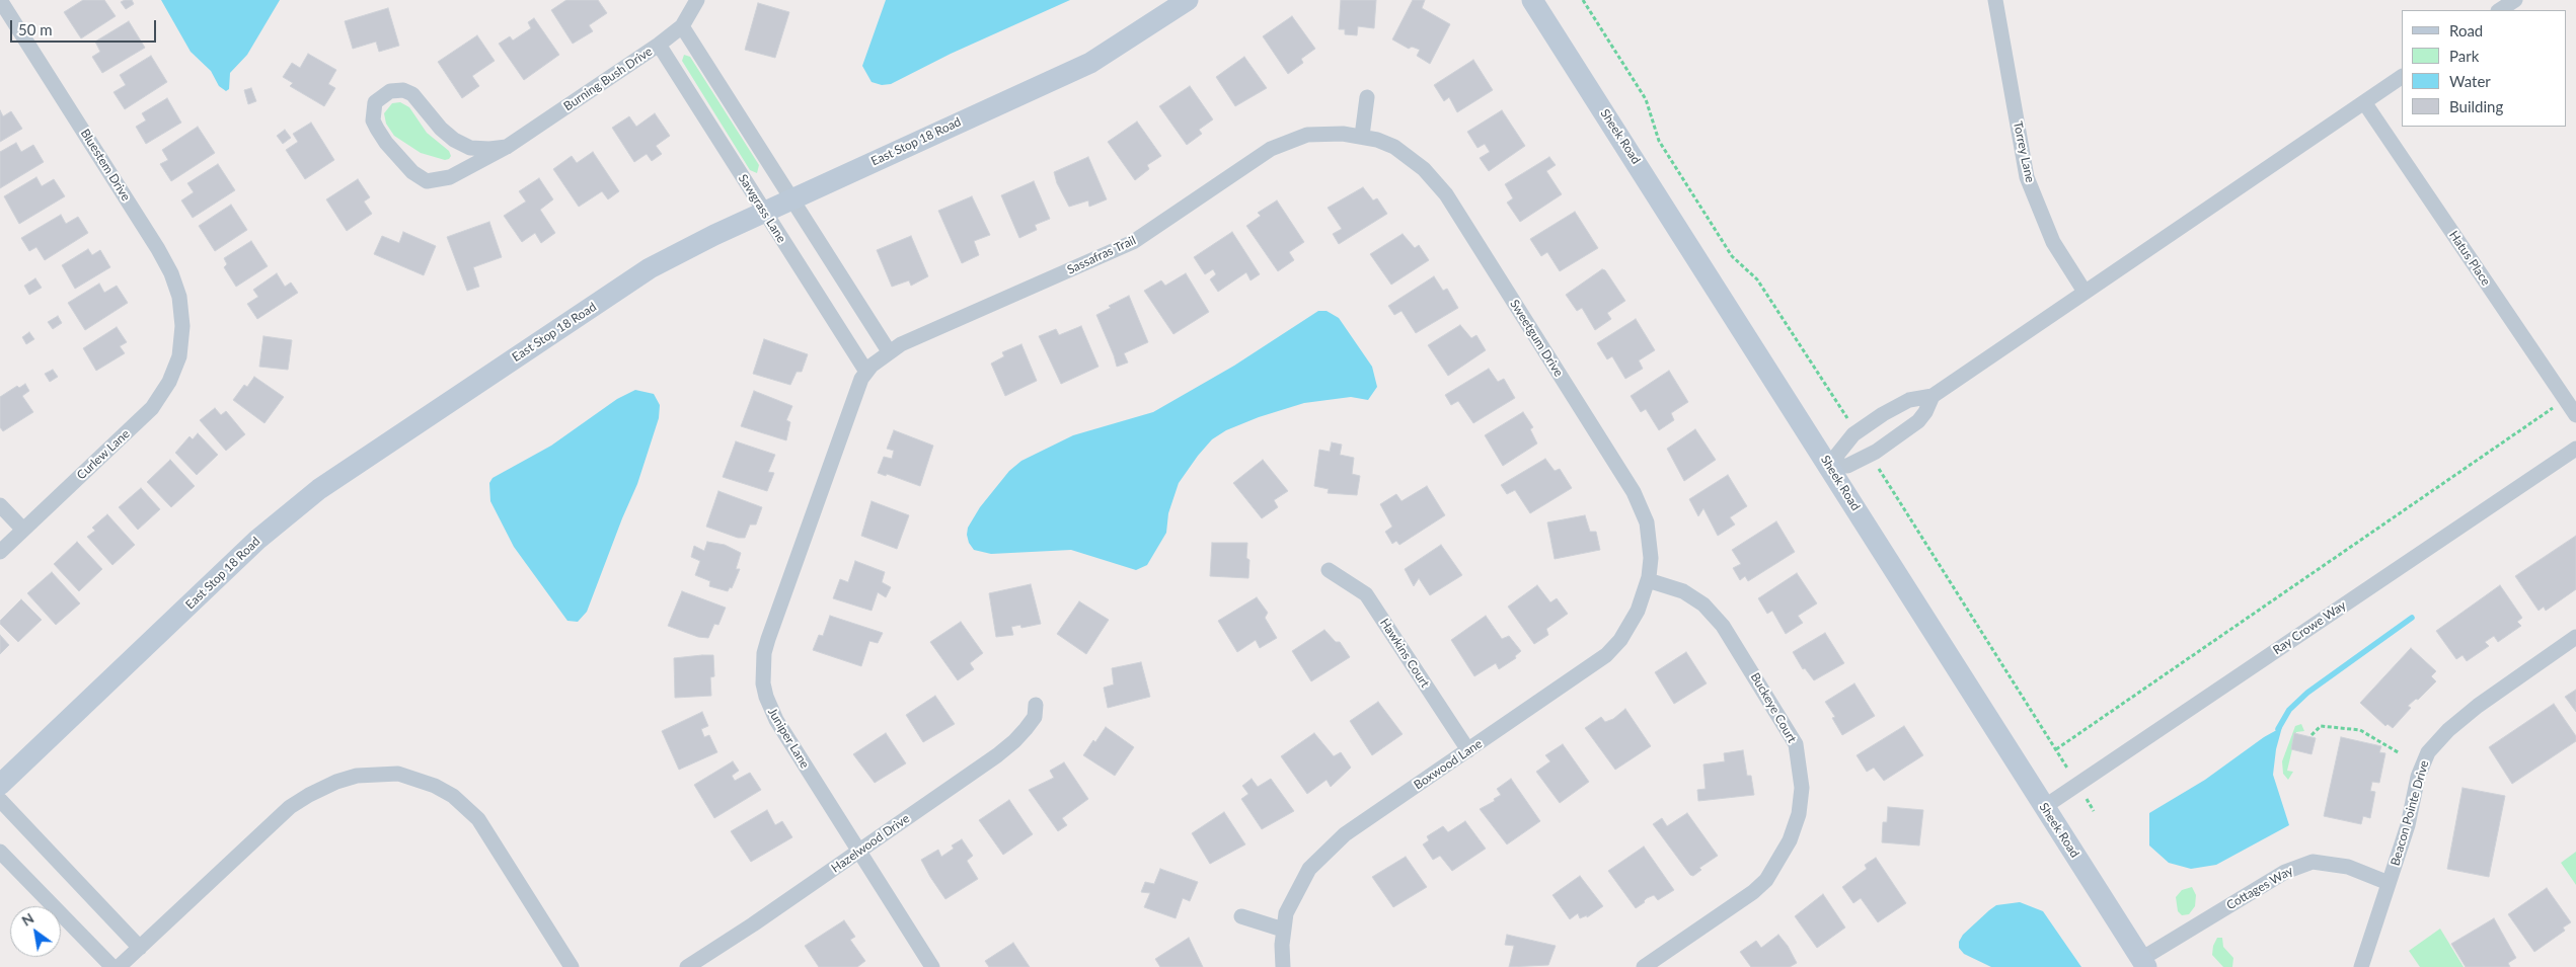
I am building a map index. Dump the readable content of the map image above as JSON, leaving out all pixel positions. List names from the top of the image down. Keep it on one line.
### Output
{"streets":{"street":["Burning Bush Drive","Sheek Road","East Stop 18 Road","Torrey Lane","Bluestem Drive","Sawgrass Lane","Sassafras Trail","Hatus Place","Sweetgum Drive","Curlew Lane","Ray Crowe Way","Hawkins Court","Buckeye Court","Juniper Lane","Boxwood Lane","Beacon Pointe Drive","Hazelwood Drive","Cottages Way"]},"crossings":[["Burning Bush Drive","Sawgrass Lane"],["Sheek Road","Ray Crowe Way"],["Sheek Road","Cottages Way"],["East Stop 18 Road","Sawgrass Lane"],["Bluestem Drive","Curlew Lane"],["Sawgrass Lane","Sassafras Trail"],["Sawgrass Lane","Juniper Lane"],["Sassafras Trail","Sweetgum Drive"],["Sassafras Trail","Juniper Lane"],["Sweetgum Drive","Buckeye Court"],["Sweetgum Drive","Boxwood Lane"],["Hawkins Court","Boxwood Lane"],["Buckeye Court","Boxwood Lane"],["Juniper Lane","Hazelwood Drive"],["Beacon Pointe Drive","Cottages Way"]],"legend":["Road","Park","Water","Building"],"scale_bar":"50 m","north":"top left"}
